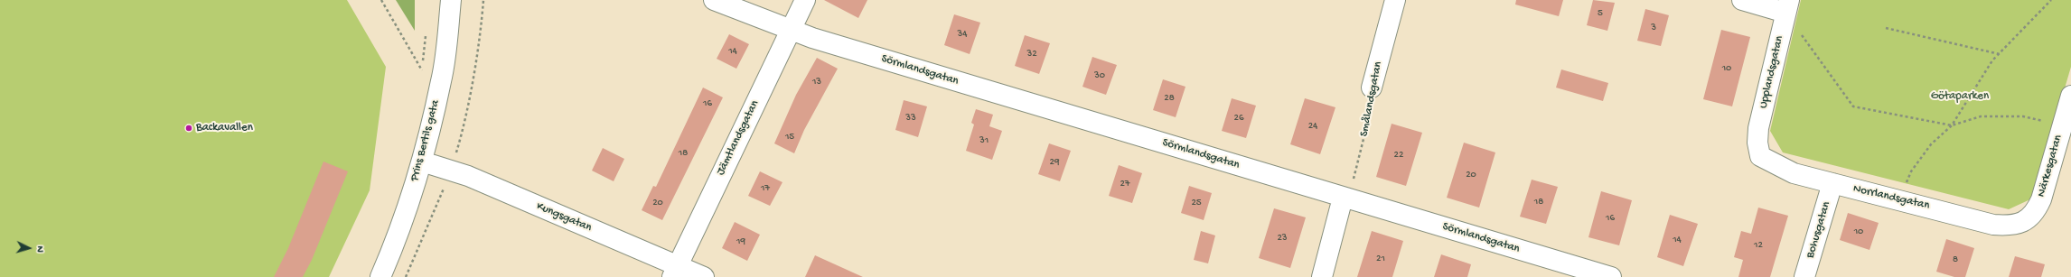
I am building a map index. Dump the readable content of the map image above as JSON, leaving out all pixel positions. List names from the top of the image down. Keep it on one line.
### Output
{"streets":{"street":["Sörmlandsgatan","Upplandsgatan","Smålandsgatan","Jämtlandsgatan","Prins Bertils gata","Närkesgatan","Norrlandsgatan","Kungsgatan","Bohusgatan"]},"crossings":[["Sörmlandsgatan","Smålandsgatan"],["Sörmlandsgatan","Jämtlandsgatan"],["Upplandsgatan","Norrlandsgatan"],["Jämtlandsgatan","Kungsgatan"],["Prins Bertils gata","Kungsgatan"],["Närkesgatan","Norrlandsgatan"],["Norrlandsgatan","Bohusgatan"]],"parks":["Götaparken"],"places":["Backavallen"],"house_numbers":["5","3","34","14","32","10","30","13","28","16","33","26","24","15","31","18","22","29","20","27","17","18","20","25","16","10","23","14","19","12","21","8"],"north":"right"}
